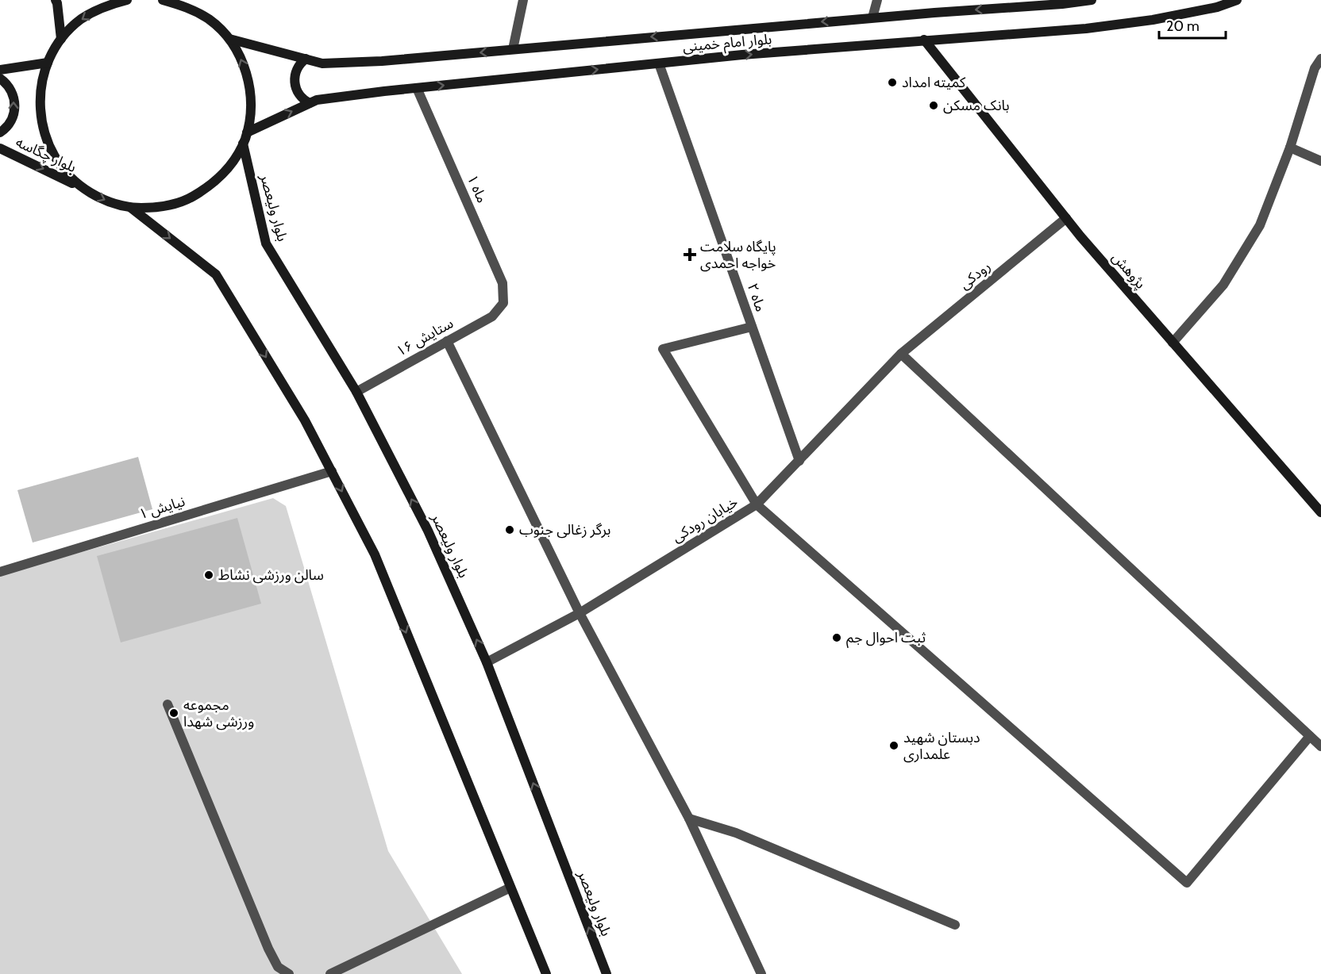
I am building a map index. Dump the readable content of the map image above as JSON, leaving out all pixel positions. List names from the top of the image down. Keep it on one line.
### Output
{"streets":{"main road":["بلوار امام خمینی","بلوار چگاسه","بلوار ولیعصر","پژوهش"],"street":["ماه ۱","رودکی","ماه ۲","ستایش ۱۶","نیایش ۱","خیابان رودکی"]},"crossings":[["بلوار امام خمینی","ماه ۱"],["بلوار امام خمینی","پژوهش"],["بلوار امام خمینی","ماه ۲"],["ماه ۱","ستایش ۱۶"],["بلوار ولیعصر","ستایش ۱۶"],["بلوار ولیعصر","خیابان رودکی"],["پژوهش","رودکی"],["رودکی","خیابان رودکی"],["ماه ۲","خیابان رودکی"]],"one_way":["بلوار چگاسه"],"places":{"other":["کمیته امداد","بانک مسکن","برگر زغالی جنوب","سالن ورزشی نشاط","ثبت احوال جم","مجموعه ورزشی شهدا","دبستان شهید علمداری"],"health":["پایگاه سلامت خواجه احمدی"]},"scale_bar":"20 m"}
